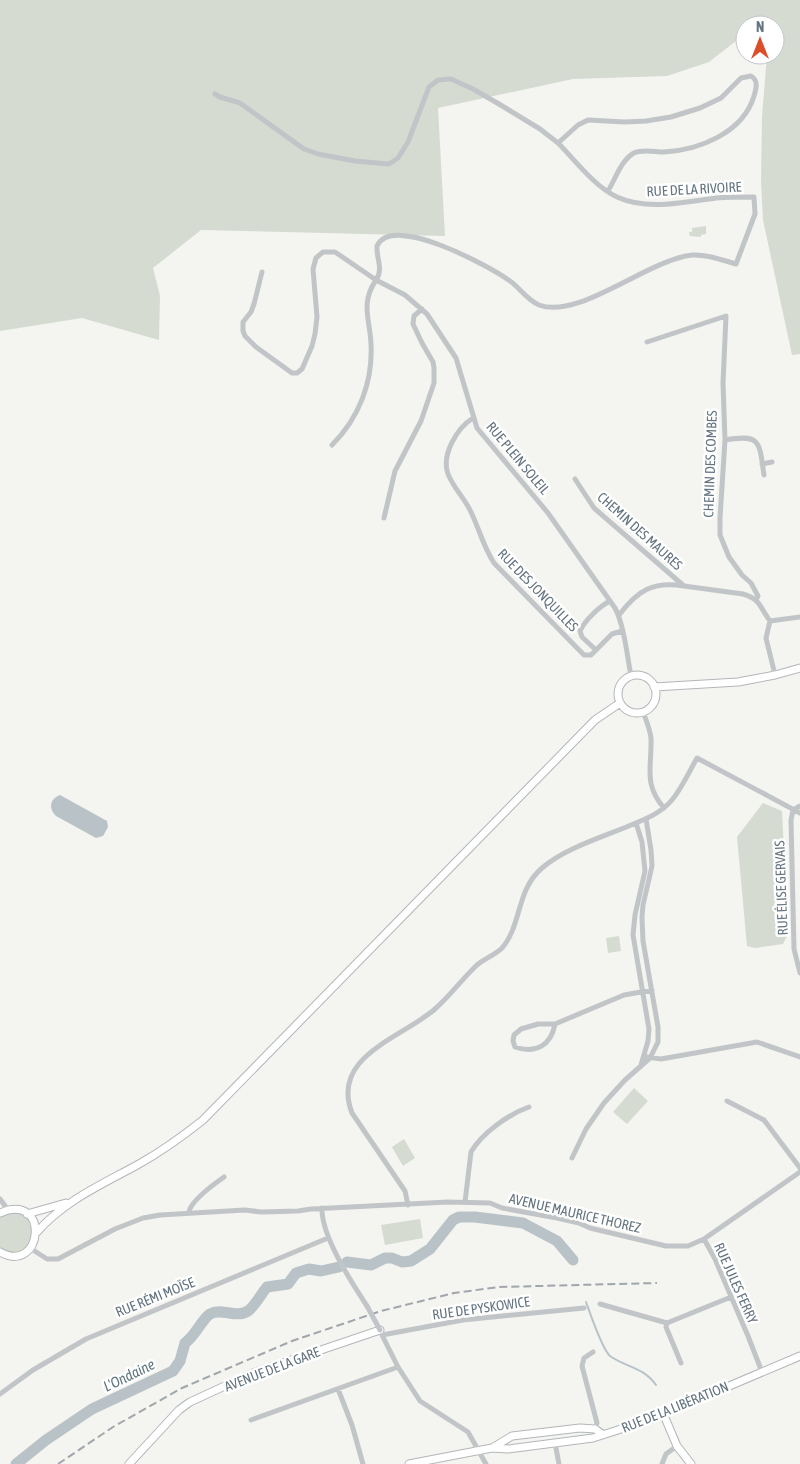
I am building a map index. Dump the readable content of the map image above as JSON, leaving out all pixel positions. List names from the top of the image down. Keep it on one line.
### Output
{"streets":{"main road":["AVENUE DE LA GARE","RUE DE LA LIBÉRATION"],"street":["RUE DE LA RIVOIRE","RUE PLEIN SOLEIL","CHEMIN DES COMBES","CHEMIN DES MAURES","RUE DES JONQUILLES","RUE ÉLISE GERVAIS","AVENUE MAURICE THOREZ","RUE JULES FERRY","RUE RÉMI MOÏSE","RUE DE PYSKOWICE"]},"crossings":[["RUE DE LA RIVOIRE","RUE PLEIN SOLEIL"],["RUE PLEIN SOLEIL","RUE DES JONQUILLES"],["CHEMIN DES COMBES","CHEMIN DES MAURES"],["AVENUE MAURICE THOREZ","RUE JULES FERRY"],["RUE JULES FERRY","RUE DE LA LIBÉRATION"],["RUE DE PYSKOWICE","AVENUE DE LA GARE"]],"water":["L'Ondaine"],"north":"top"}
